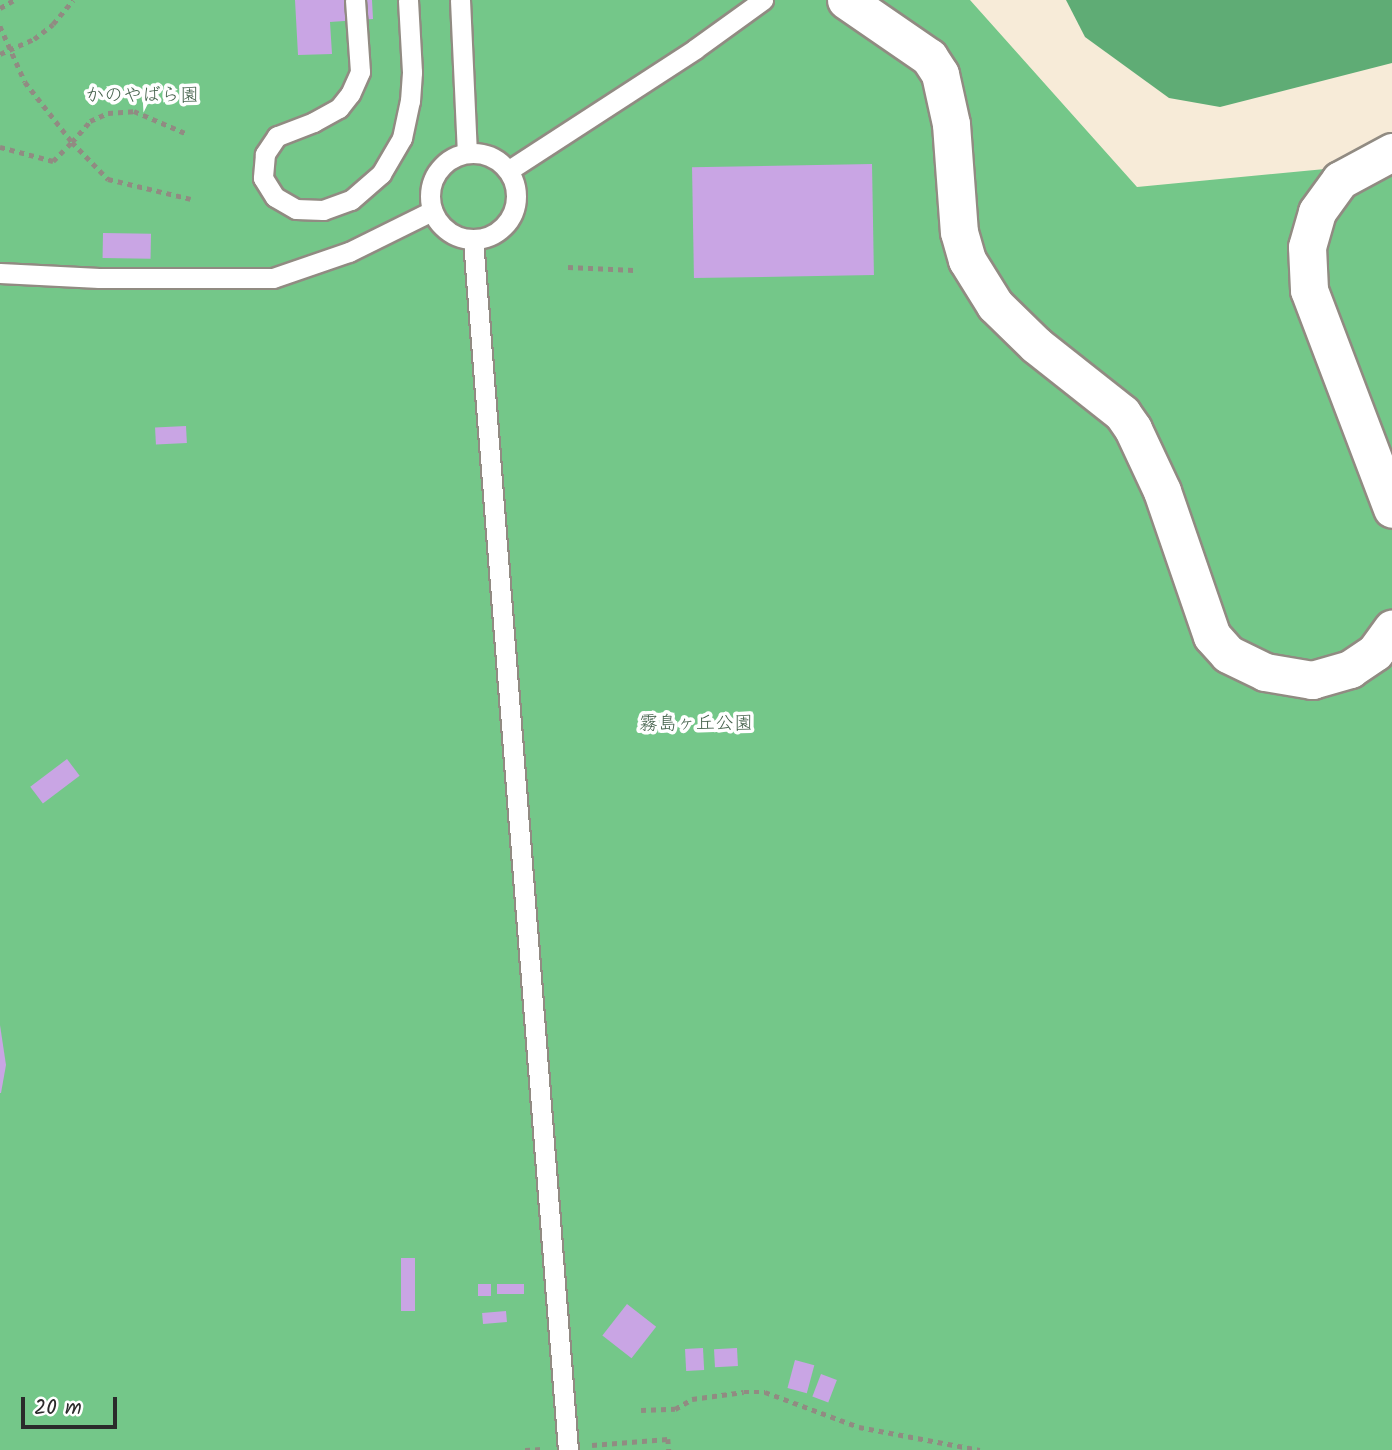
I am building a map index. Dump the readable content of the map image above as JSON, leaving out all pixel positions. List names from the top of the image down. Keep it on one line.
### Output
{"parks":["かのやばら園","霧島ヶ丘公園"],"scale_bar":"20 m"}
